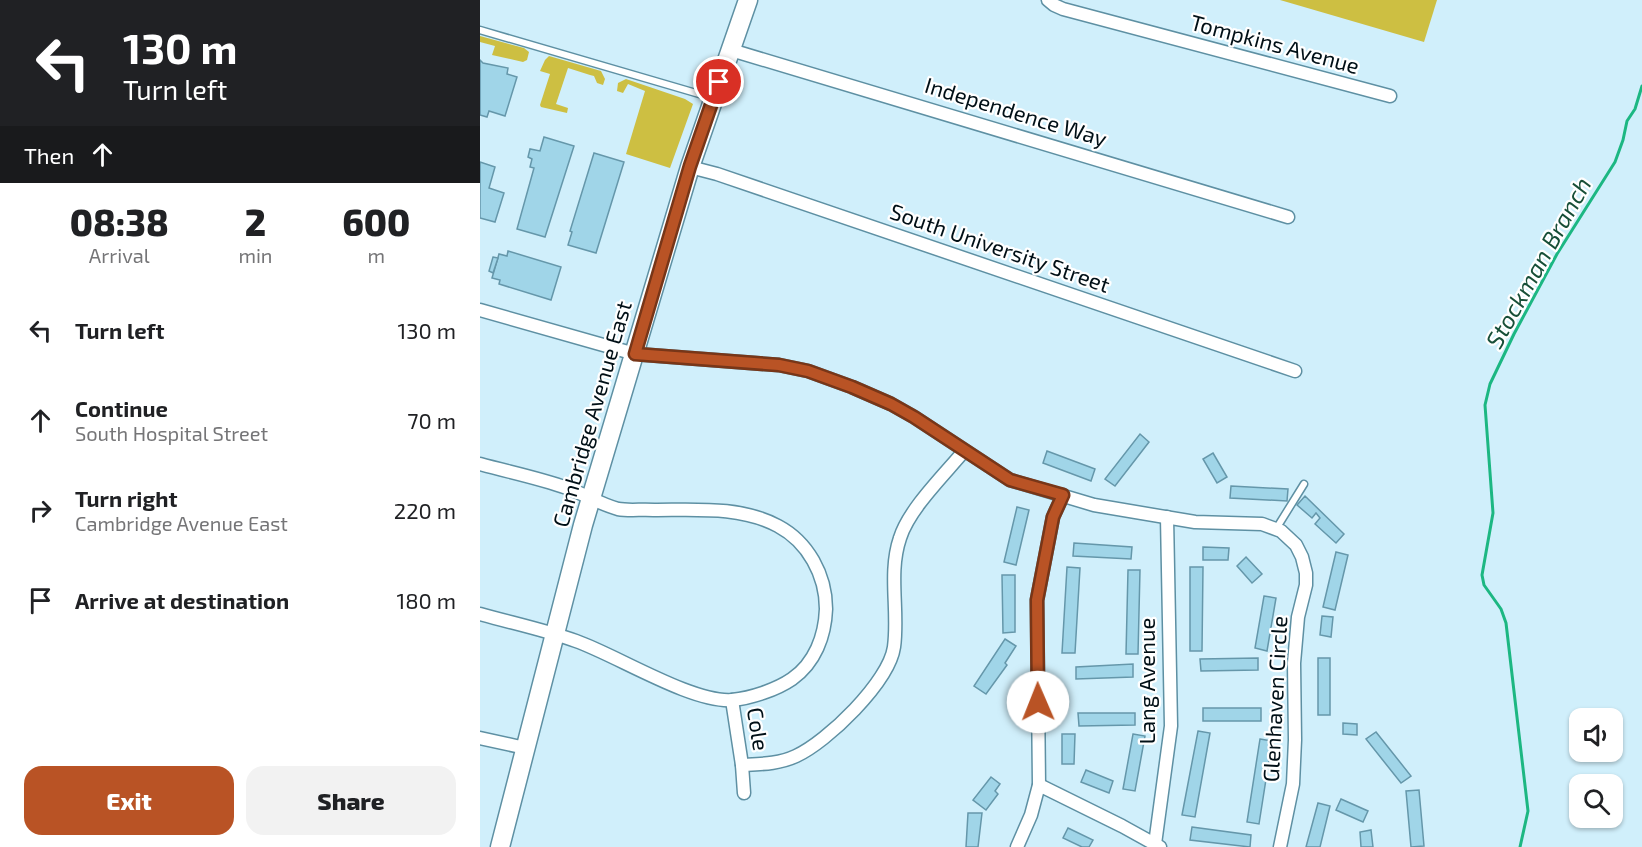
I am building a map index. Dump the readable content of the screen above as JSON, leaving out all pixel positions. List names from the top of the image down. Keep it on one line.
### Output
{"streets":{"main road":["Cambridge Avenue East"],"street":["Tompkins Avenue","Independence Way","South University Street","Lang Avenue","Glenhaven Circle","Cole"]},"crossings":[["Independence Way","Cambridge Avenue East"],["South University Street","Cambridge Avenue East"],["Cambridge Avenue East","Glenhaven Circle"],["Lang Avenue","Glenhaven Circle"]],"water":["Stockman Branch"],"page":{"turn":["130 m","Turn left"],"then":"Then","eta":["08:38","Arrival","2","min","600","m"],"list":[{"name":"Turn left","value":"130 m"},{"name":"Continue","note":"South Hospital Street","value":"70 m"},{"name":"Turn right","note":"Cambridge Avenue East","value":"220 m"},{"name":"Arrive at destination","value":"180 m"}],"buttons":["Exit","Share"]}}
